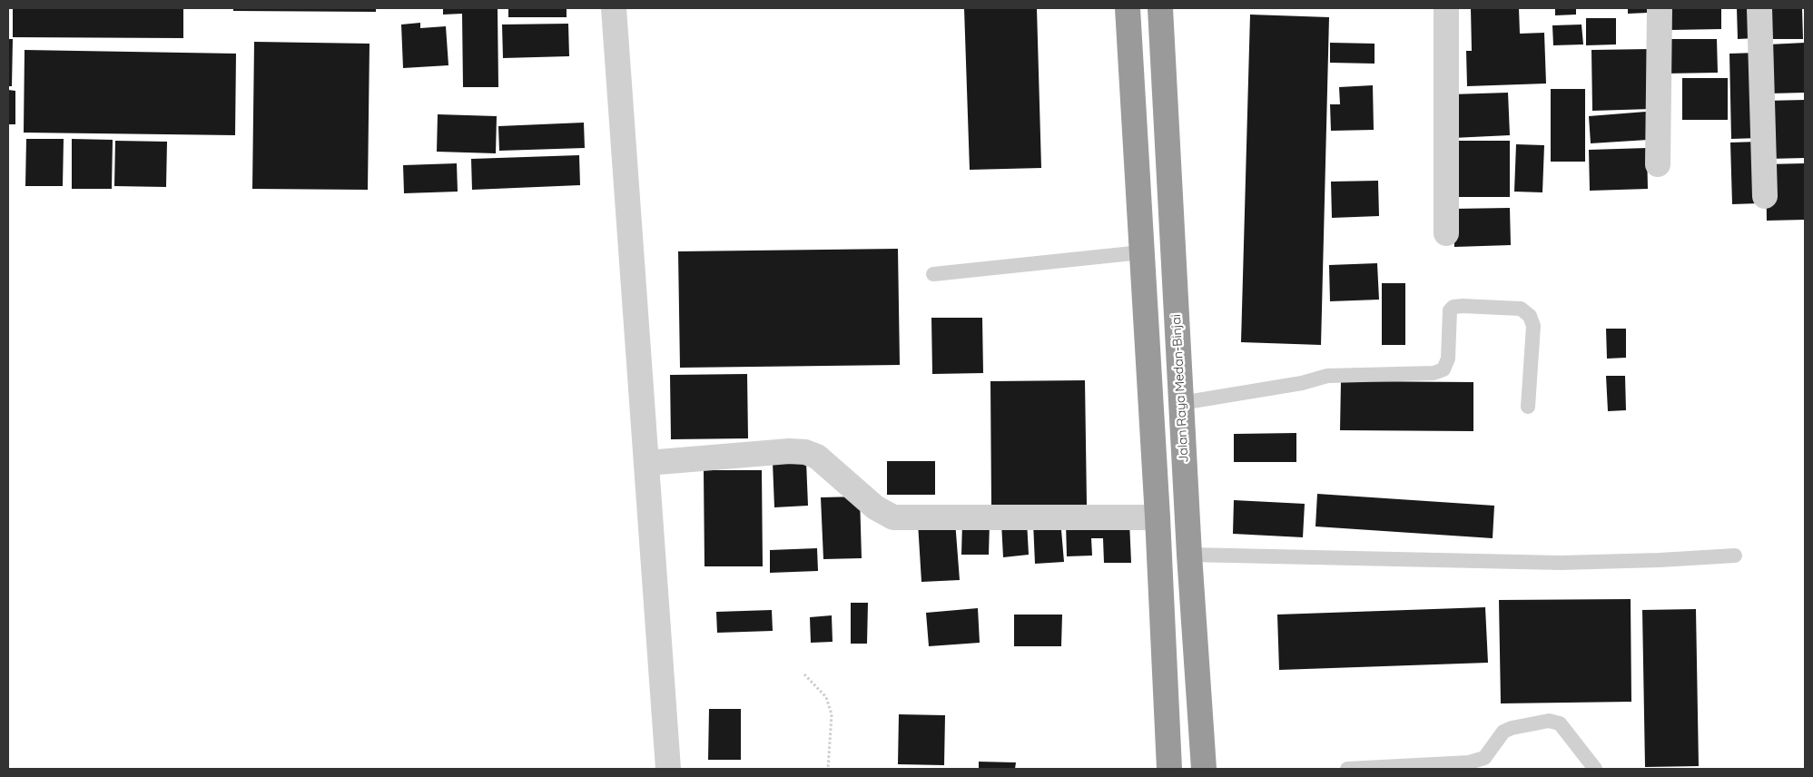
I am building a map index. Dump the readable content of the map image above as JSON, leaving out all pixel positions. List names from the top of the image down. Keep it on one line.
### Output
{"streets":{"highway":["Jalan Raya Medan-Binjai"]}}
